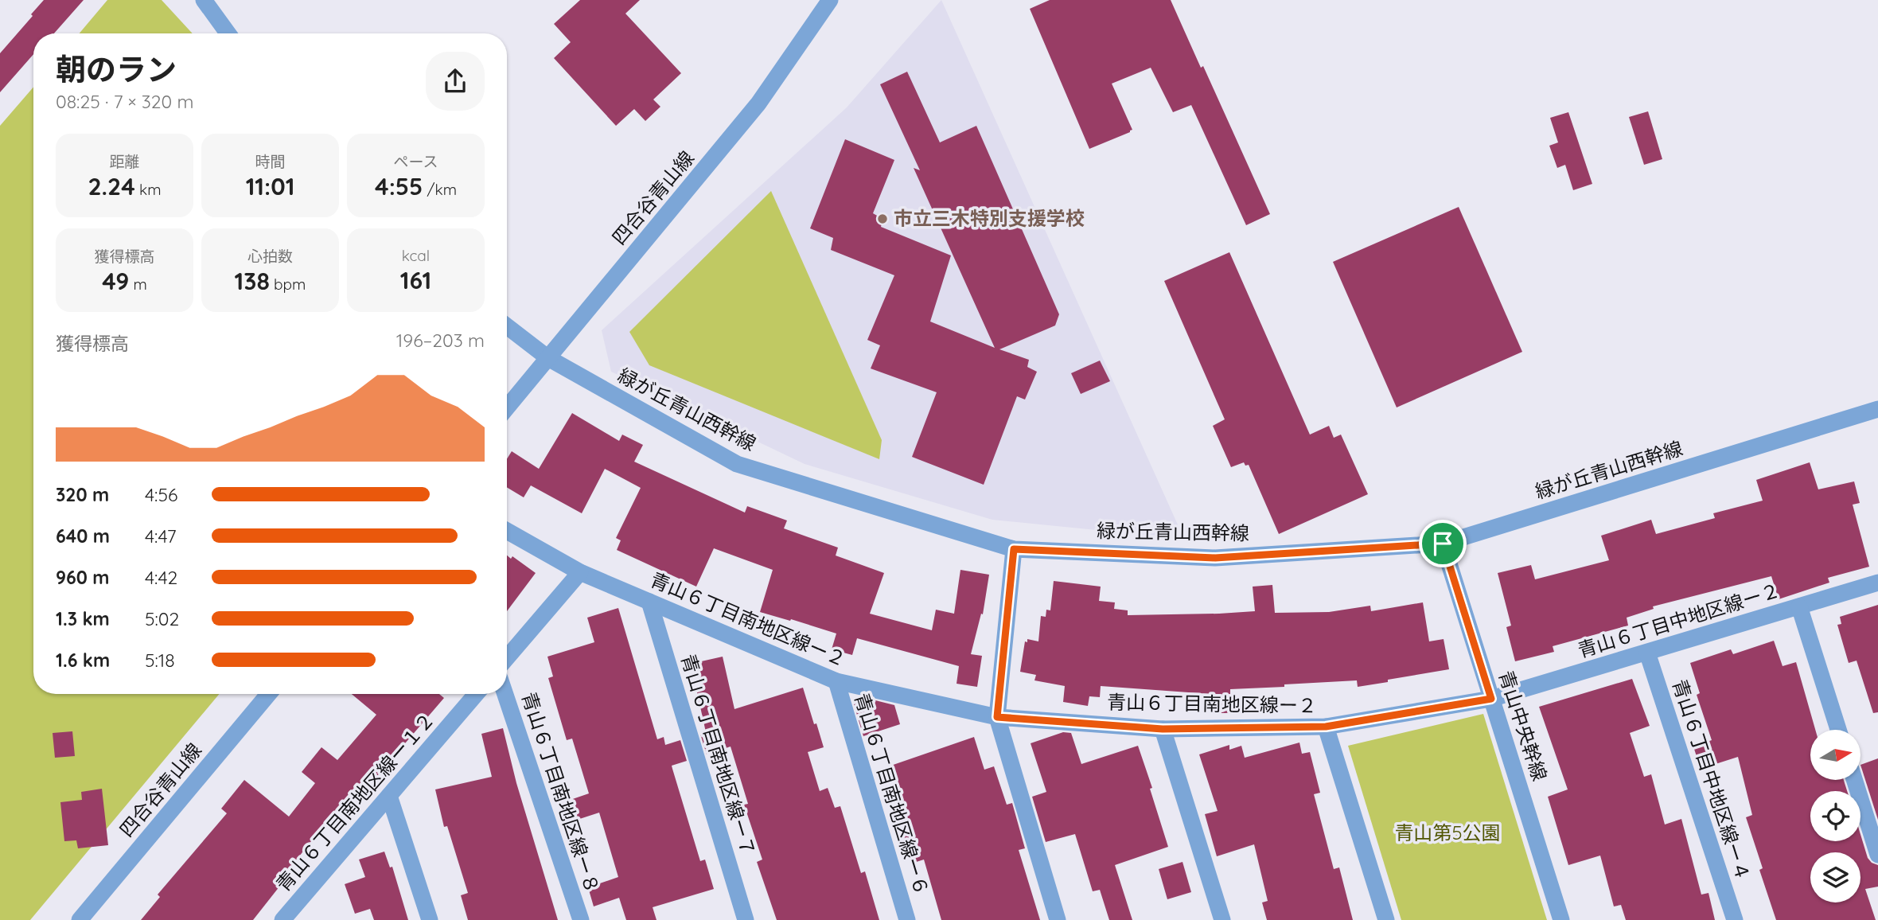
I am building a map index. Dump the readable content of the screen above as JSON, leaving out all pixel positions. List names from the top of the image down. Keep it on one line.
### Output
{"streets":{"street":["四合谷青山線","緑が丘青山西幹線","青山６丁目南地区線ー２","青山６丁目中地区線ー２","青山中央幹線","青山６丁目南地区線ー７","青山６丁目中地区線ー４","青山６丁目南地区線ー８","青山６丁目南地区線ー６","青山６丁目南地区線ー１２"]},"crossings":[["四合谷青山線","緑が丘青山西幹線"],["緑が丘青山西幹線","青山中央幹線"],["青山６丁目南地区線ー２","青山６丁目中地区線ー２"],["青山６丁目南地区線ー２","青山中央幹線"],["青山６丁目南地区線ー２","青山６丁目南地区線ー７"],["青山６丁目南地区線ー２","青山６丁目南地区線ー６"],["青山６丁目中地区線ー２","青山中央幹線"],["青山６丁目中地区線ー２","青山６丁目中地区線ー４"]],"parks":["青山第5公園"],"places":["市立三木特別支援学校"],"north":"right","page":{"heading":["朝のラン","08:25 · 7 × 320 m"],"stats":[["距離","2.24 km"],["時間","11:01"],["ペース","4:55 /km"],["獲得標高","49 m"],["心拍数","138 bpm"],["kcal","161"]],"chart":["獲得標高","196–203 m"],"list":[{"name":"320 m","note":"4:56"},{"name":"640 m","note":"4:47"},{"name":"960 m","note":"4:42"},{"name":"1.3 km","note":"5:02"},{"name":"1.6 km","note":"5:18"}]}}
